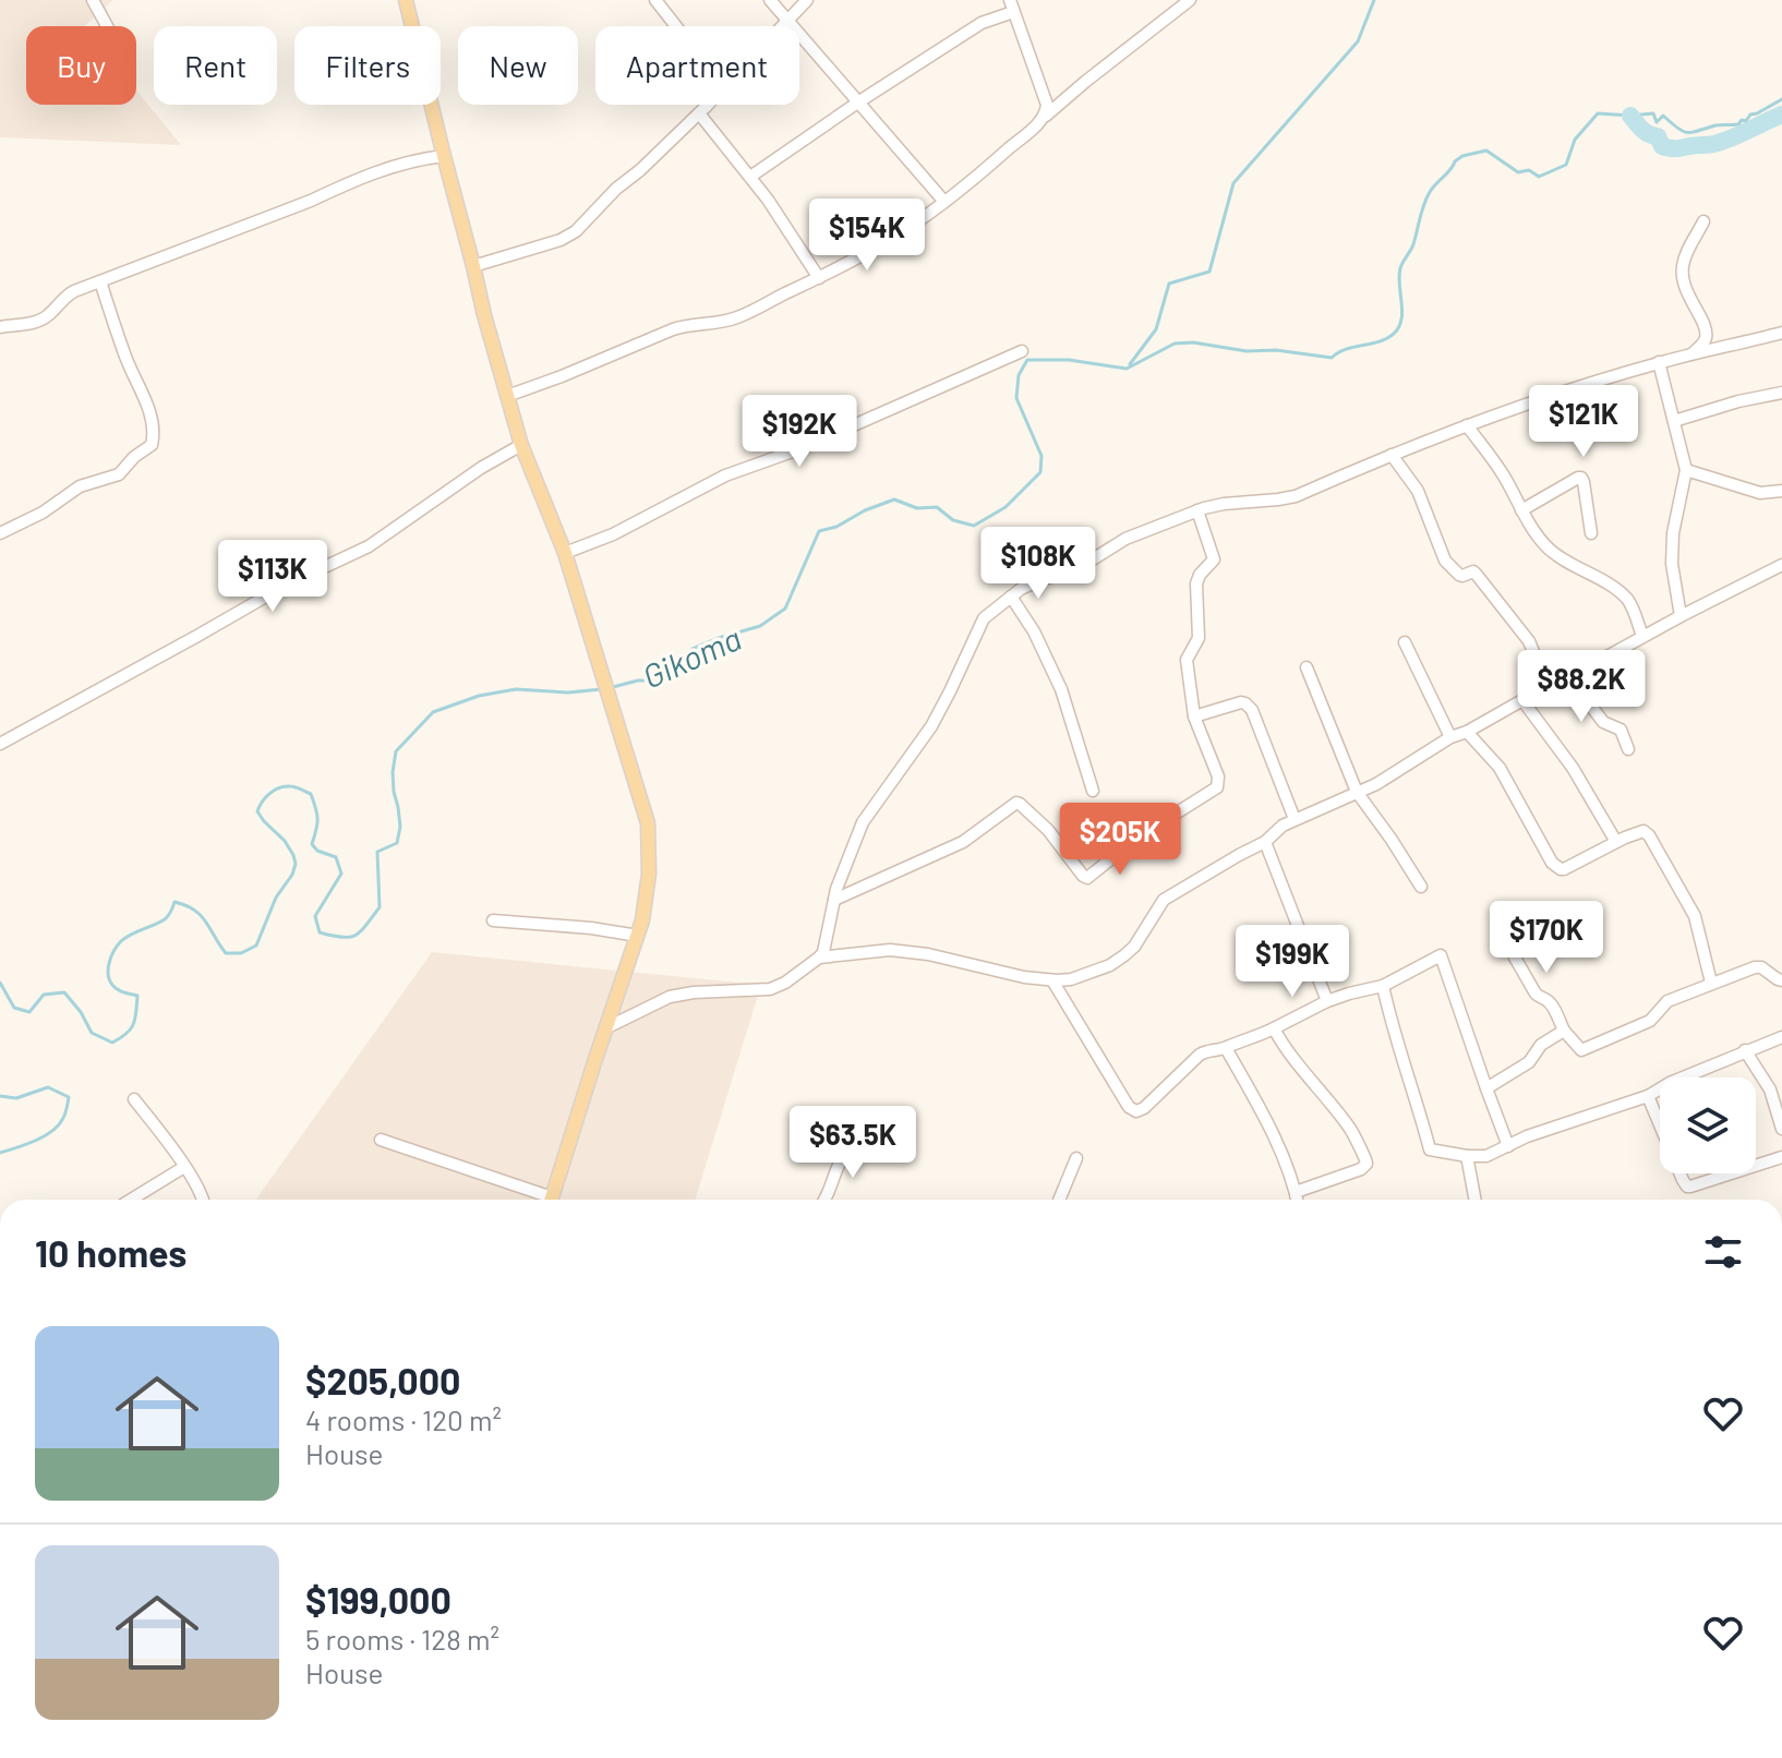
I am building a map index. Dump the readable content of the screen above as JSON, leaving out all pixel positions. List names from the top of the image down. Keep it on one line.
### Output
{"water":["Gikoma"],"page":{"chip":["Buy","Rent","Filters","New","Apartment"],"price":["$154K","$121K","$192K","$108K","$113K","$88.2K","$205K","$170K","$199K","$63.5K"],"heading":"10 homes","list":[{"name":"$205,000","note":"4 rooms · 120 m² · House"},{"name":"$199,000","note":"5 rooms · 128 m² · House"}]}}
